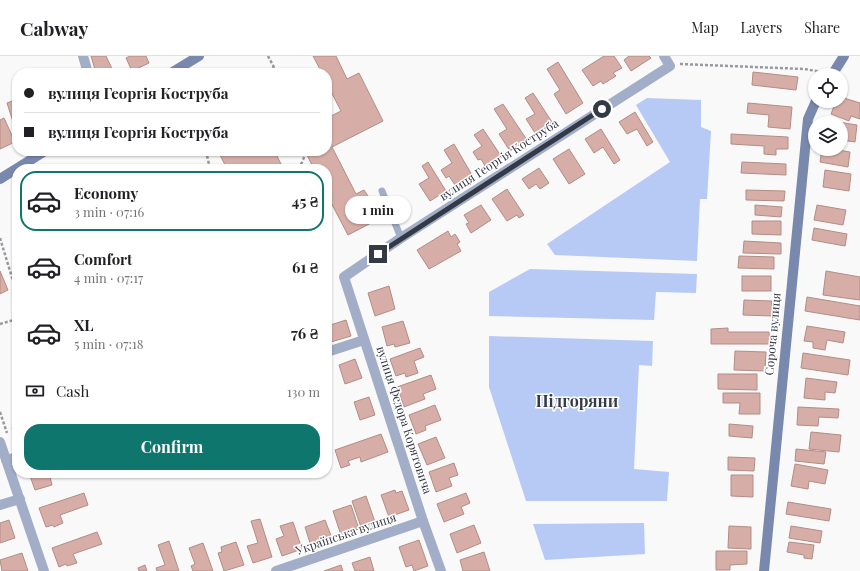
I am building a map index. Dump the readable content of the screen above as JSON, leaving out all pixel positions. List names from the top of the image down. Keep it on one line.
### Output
{"streets":{"main road":["Сороча вулиця"],"street":["вулиця Георгія Коструба","вулиця Федора Корятовича","Українська вулиця"]},"crossings":[["вулиця Георгія Коструба","вулиця Федора Корятовича"],["вулиця Федора Корятовича","Українська вулиця"]],"districts":["Підгоряни"],"page":{"header":"Cabway","nav":["Map","Layers","Share"],"banner":["вулиця Георгія Коструба","вулиця Георгія Коструба"],"list":[{"name":"Economy","note":"3 min · 07:16","value":"45 ₴"},{"name":"Comfort","note":"4 min · 07:17","value":"61 ₴"},{"name":"XL","note":"5 min · 07:18","value":"76 ₴"}],"bubble":"1 min","pay":["Cash","130 m"],"buttons":"Confirm"}}
